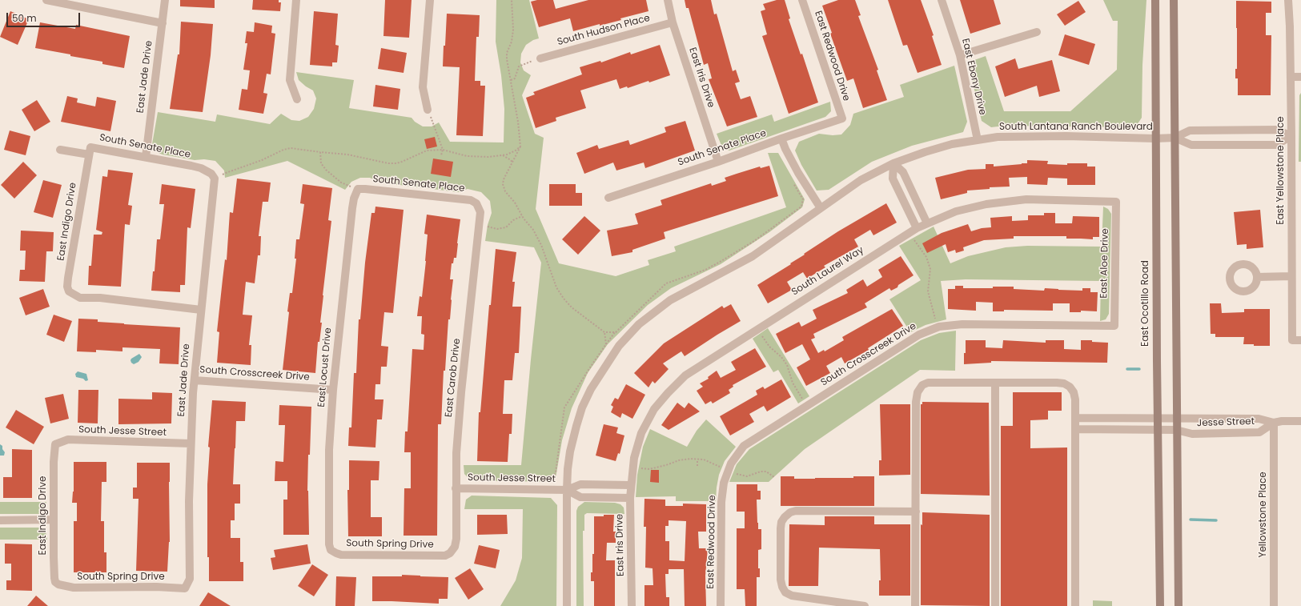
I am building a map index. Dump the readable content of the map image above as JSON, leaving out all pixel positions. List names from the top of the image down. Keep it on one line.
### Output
{"streets":{"main road":["East Ocotillo Road"],"street":["South Hudson Place","East Redwood Drive","East Jade Drive","East Ebony Drive","East Iris Drive","South Lantana Ranch Boulevard","South Senate Place","East Yellowstone Place","East Indigo Drive","East Aloe Drive","South Laurel Way","South Crosscreek Drive","East Locust Drive","East Carob Drive","Jesse Street","South Jesse Street","Yellowstone Place","South Spring Drive"]},"crossings":[["South Hudson Place","East Iris Drive"],["East Redwood Drive","South Senate Place"],["East Redwood Drive","South Crosscreek Drive"],["East Jade Drive","South Senate Place"],["East Jade Drive","East Indigo Drive"],["East Jade Drive","South Crosscreek Drive"],["East Jade Drive","South Jesse Street"],["East Jade Drive","South Spring Drive"],["East Ebony Drive","South Lantana Ranch Boulevard"],["East Iris Drive","South Senate Place"],["East Iris Drive","South Laurel Way"],["East Iris Drive","South Jesse Street"],["South Lantana Ranch Boulevard","East Yellowstone Place"],["South Lantana Ranch Boulevard","East Ocotillo Road"],["South Lantana Ranch Boulevard","South Jesse Street"],["South Senate Place","East Indigo Drive"],["South Senate Place","East Locust Drive"],["South Senate Place","East Carob Drive"],["East Indigo Drive","South Jesse Street"],["East Indigo Drive","South Spring Drive"],["East Aloe Drive","South Laurel Way"],["East Aloe Drive","South Crosscreek Drive"],["South Laurel Way","South Jesse Street"],["East Ocotillo Road","Jesse Street"],["South Crosscreek Drive","East Locust Drive"],["East Locust Drive","South Spring Drive"],["East Carob Drive","South Jesse Street"],["East Carob Drive","South Spring Drive"],["Jesse Street","Yellowstone Place"]],"scale_bar":"50 m"}
